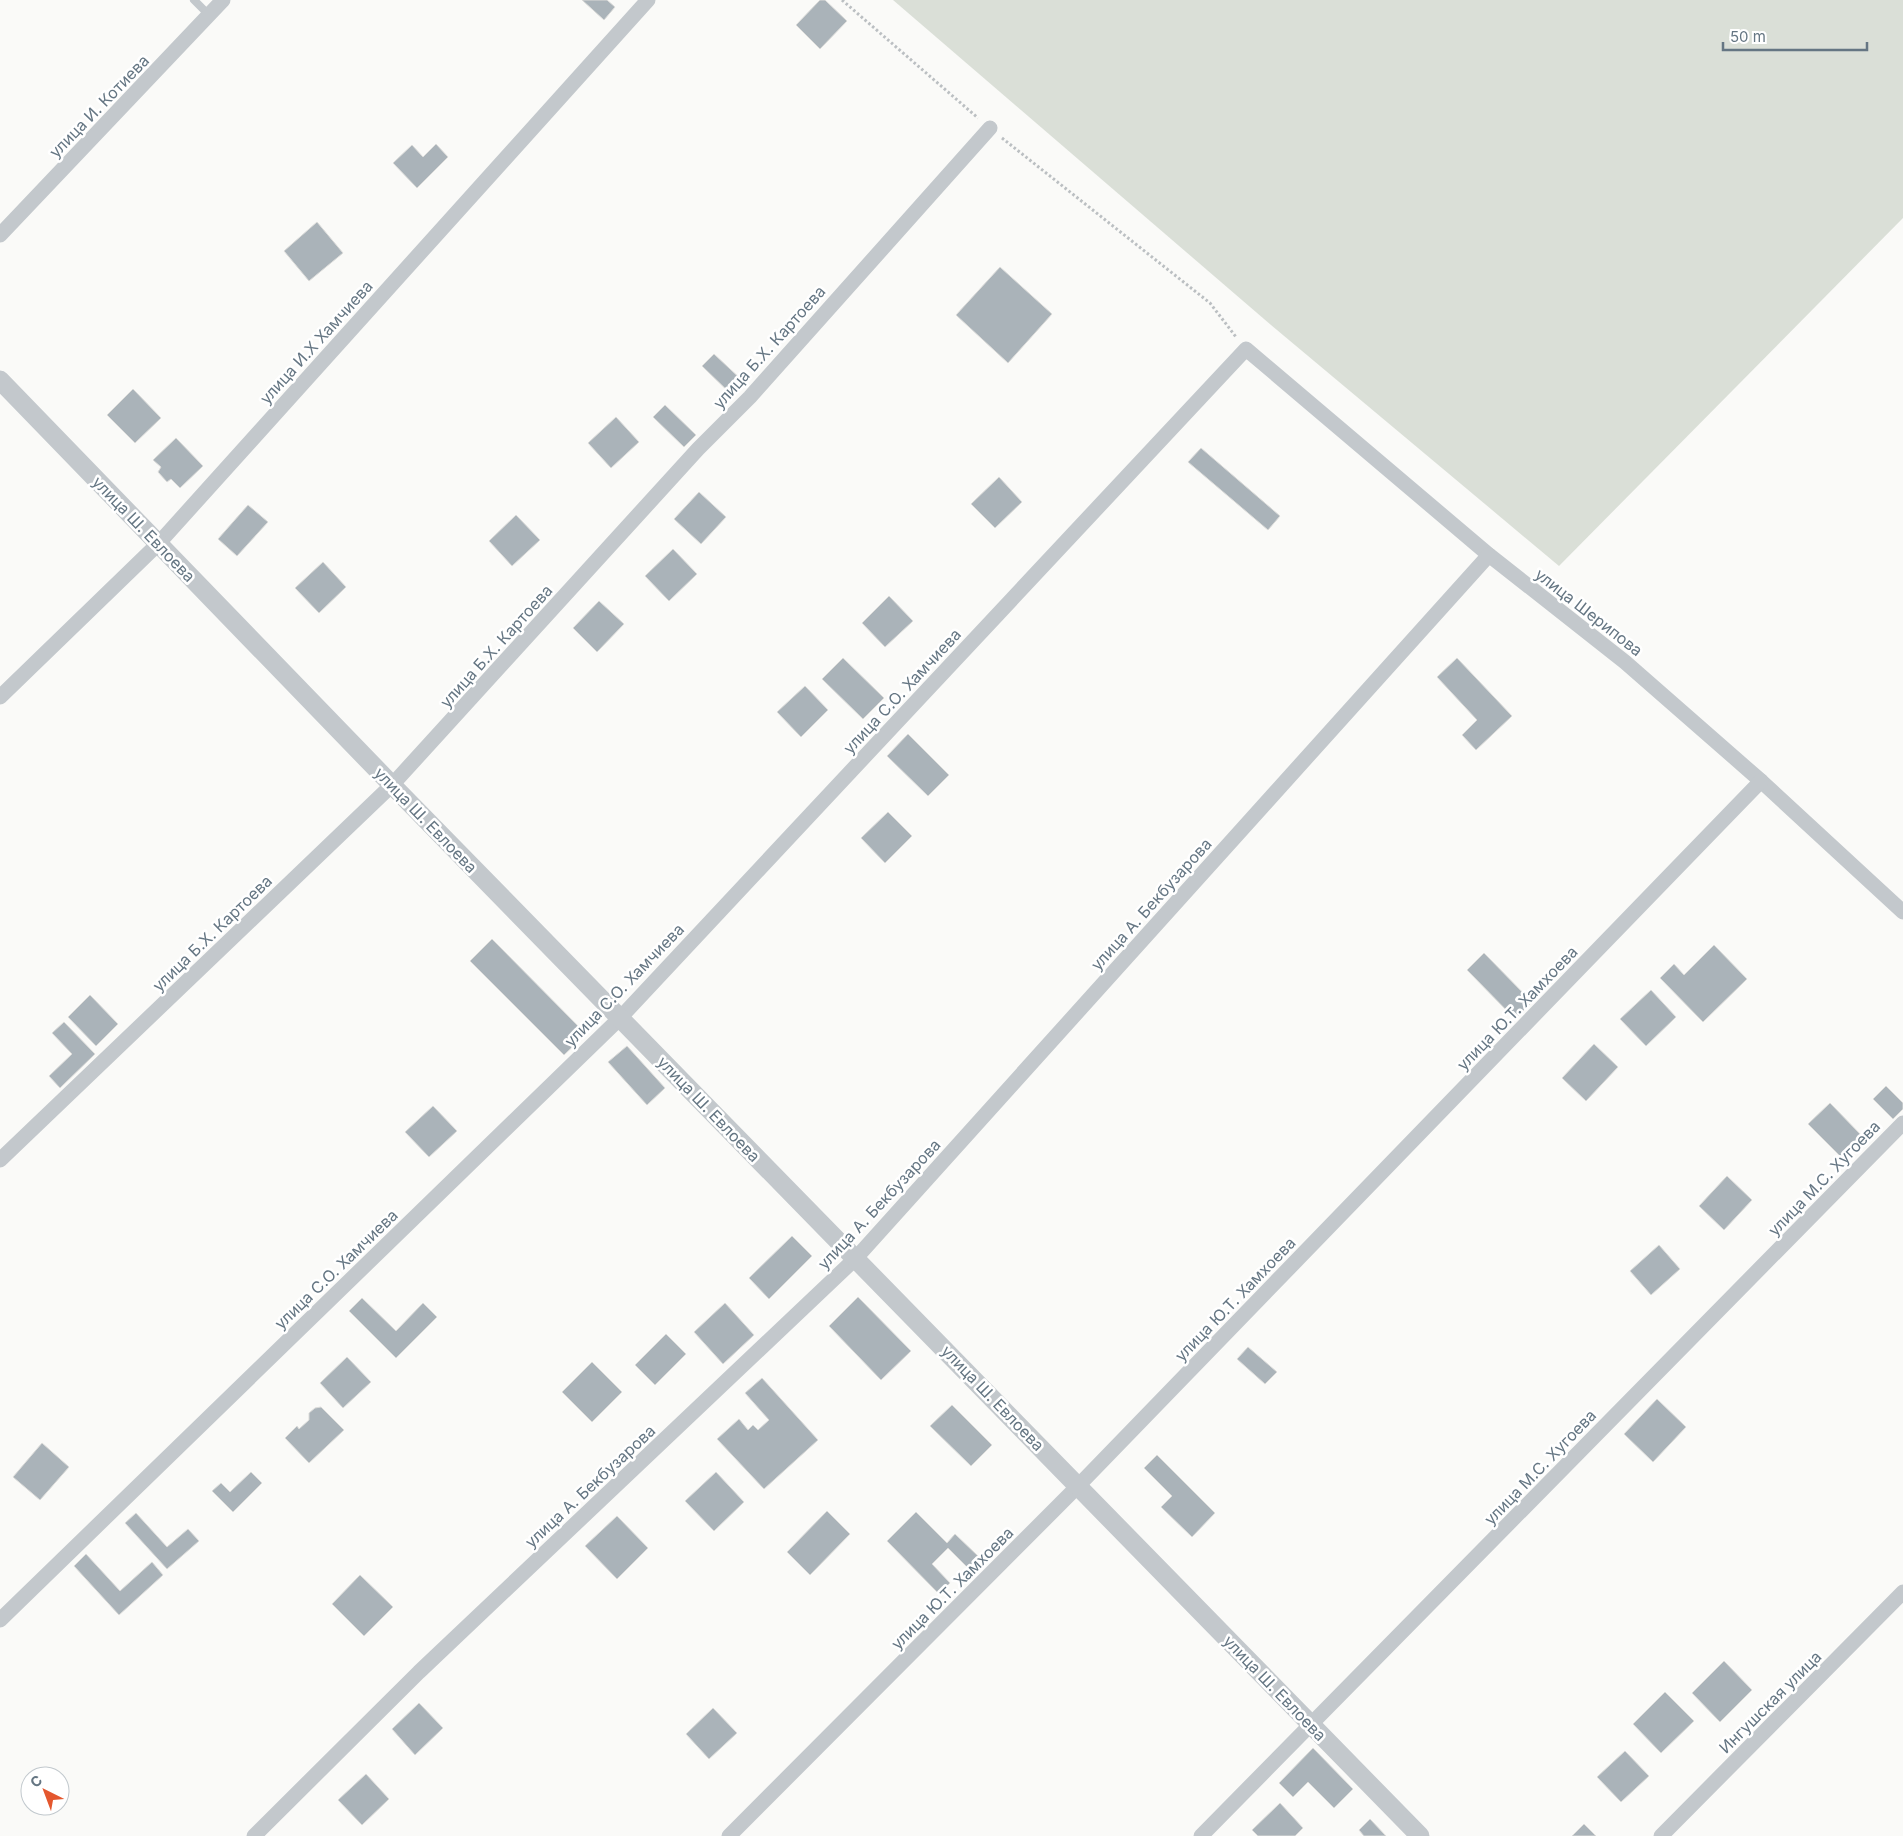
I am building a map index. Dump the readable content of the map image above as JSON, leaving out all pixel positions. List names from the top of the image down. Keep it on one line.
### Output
{"streets":{"street":["улица И. Котиева","улица И.Х Хамчиева","улица Б.Х. Картоева","улица Ш. Евлоева","улица Шерипова","улица С.О. Хамчиева","улица А. Бекбузарова","улица Ю.Т. Хамхоева","улица М.С. Хугоева","Ингушская улица"]},"crossings":[["улица И.Х Хамчиева","улица Ш. Евлоева"],["улица Б.Х. Картоева","улица Ш. Евлоева"],["улица Ш. Евлоева","улица С.О. Хамчиева"],["улица Ш. Евлоева","улица А. Бекбузарова"],["улица Ш. Евлоева","улица Ю.Т. Хамхоева"],["улица Ш. Евлоева","улица М.С. Хугоева"],["улица Шерипова","улица С.О. Хамчиева"],["улица Шерипова","улица А. Бекбузарова"],["улица Шерипова","улица Ю.Т. Хамхоева"]],"scale_bar":"50 m","north":"top left"}
